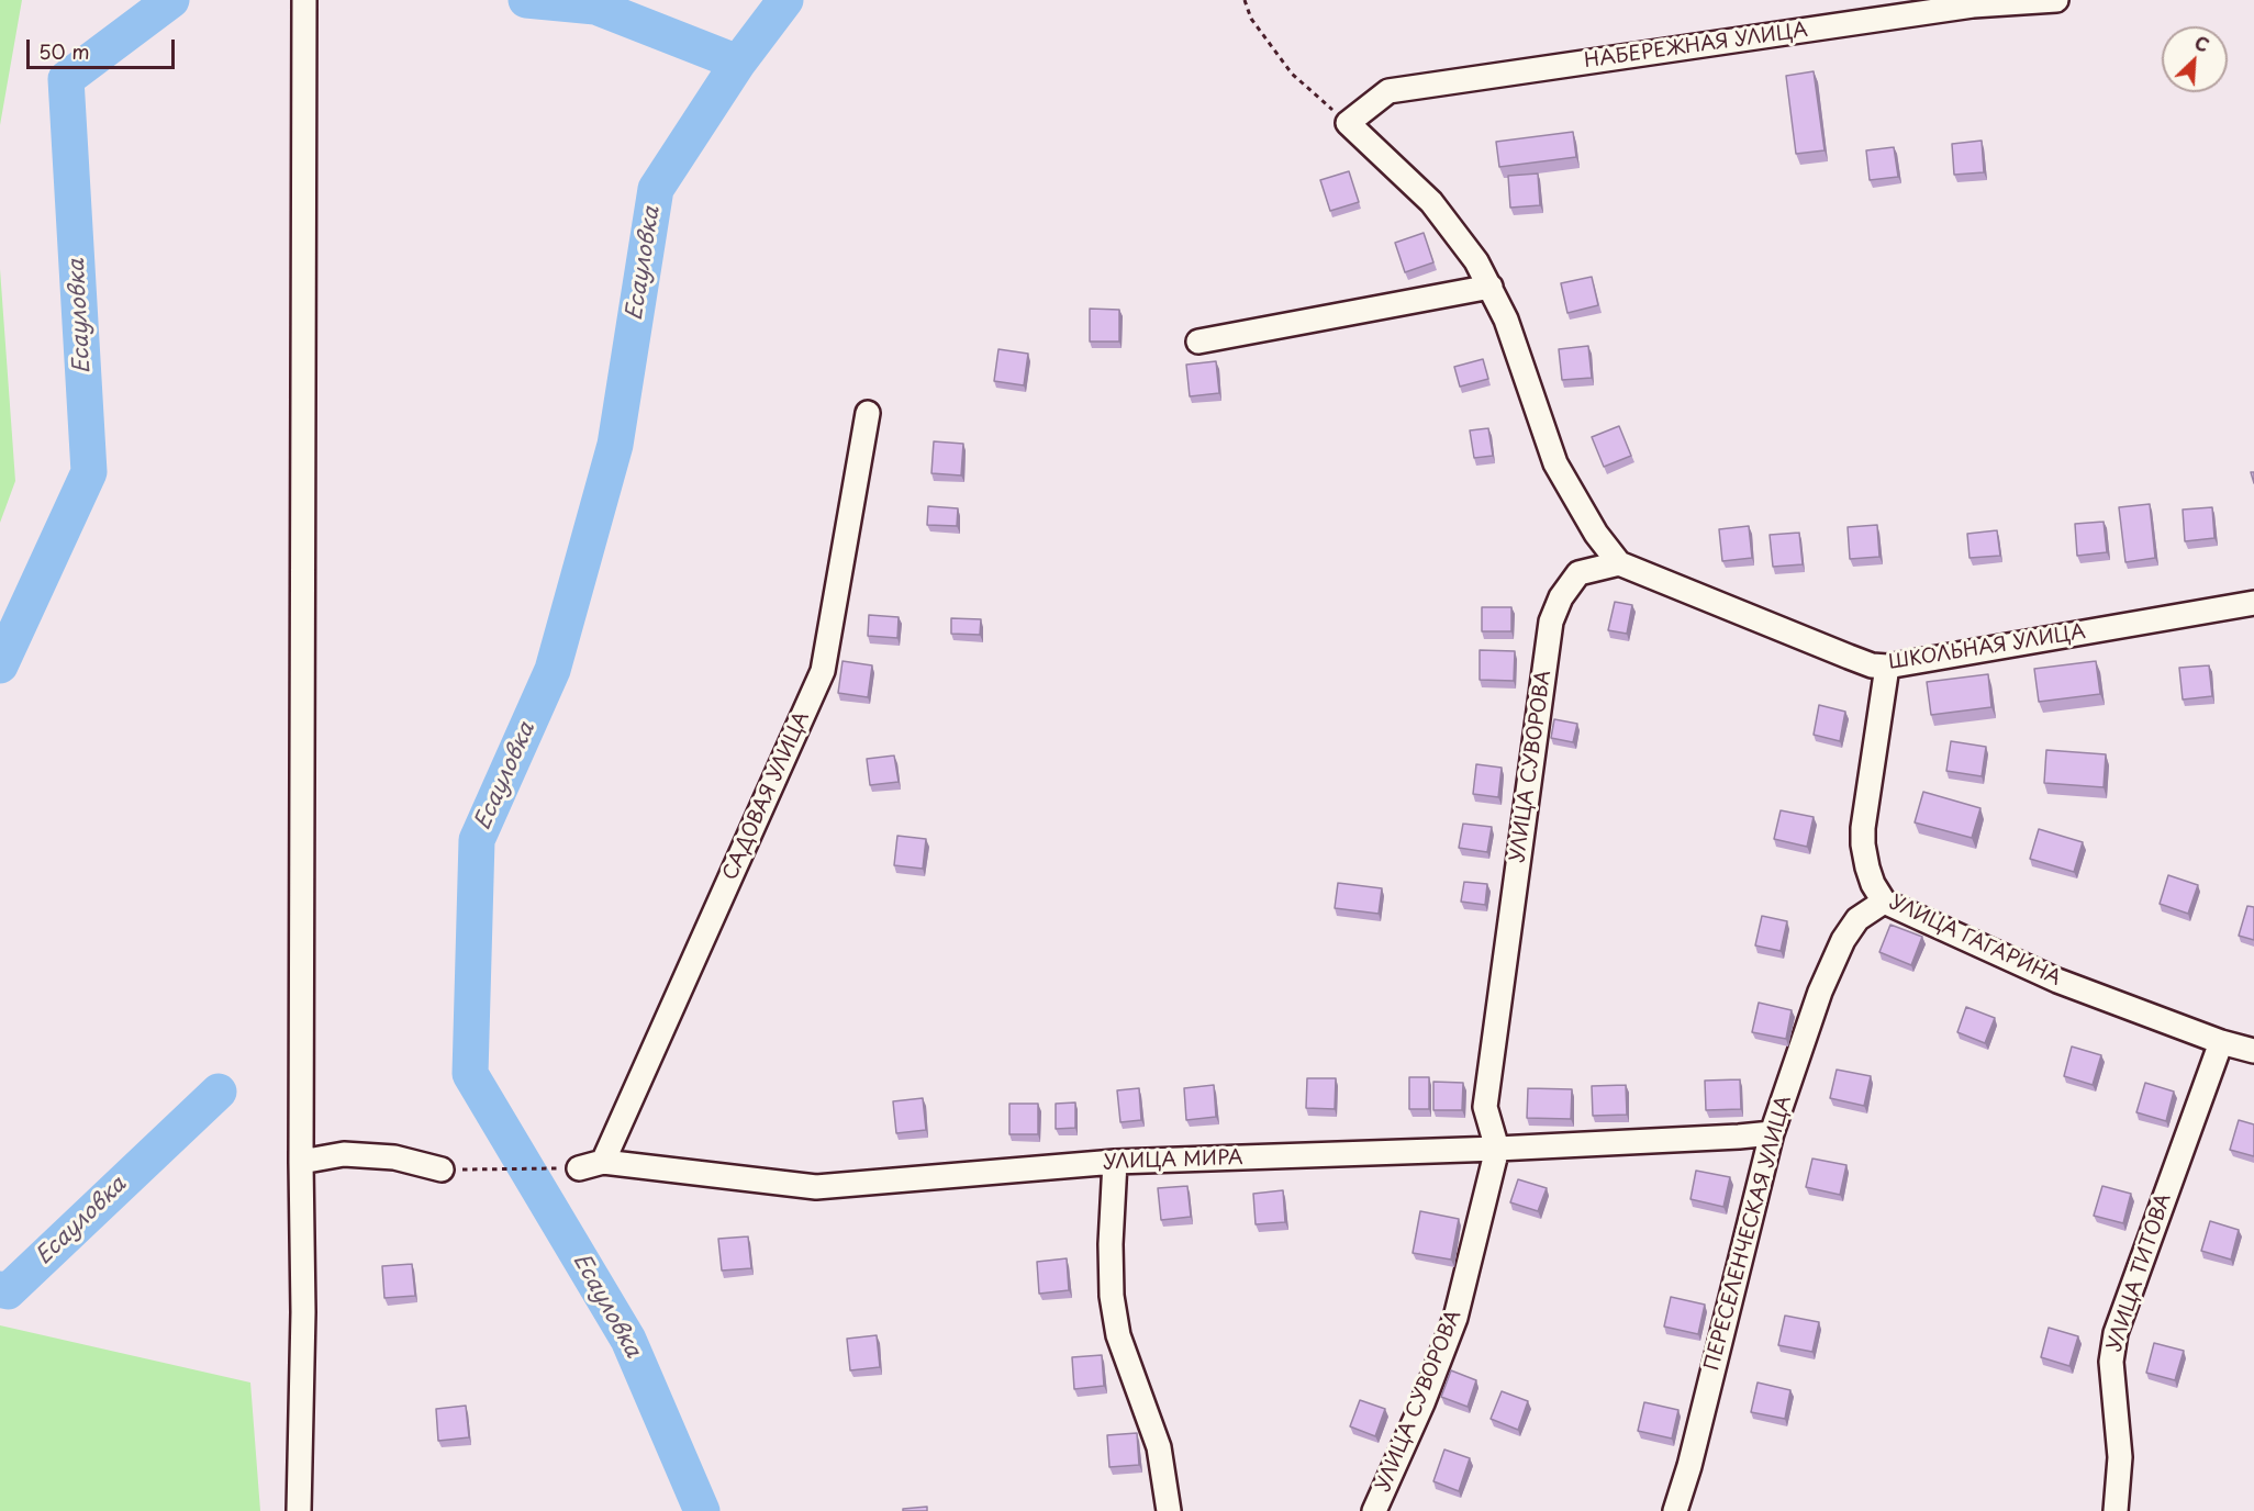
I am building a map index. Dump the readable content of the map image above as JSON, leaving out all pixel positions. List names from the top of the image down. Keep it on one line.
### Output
{"streets":{"street":["НАБЕРЕЖНАЯ УЛИЦА","ШКОЛЬНАЯ УЛИЦА","УЛИЦА СУВОРОВА","САДОВАЯ УЛИЦА","УЛИЦА ГАГАРИНА","УЛИЦА МИРА","ПЕРЕСЕЛЕНЧЕСКАЯ УЛИЦА","УЛИЦА ТИТОВА"]},"crossings":[["ШКОЛЬНАЯ УЛИЦА","УЛИЦА СУВОРОВА"],["ШКОЛЬНАЯ УЛИЦА","УЛИЦА ГАГАРИНА"],["УЛИЦА СУВОРОВА","УЛИЦА МИРА"],["САДОВАЯ УЛИЦА","УЛИЦА МИРА"],["УЛИЦА ГАГАРИНА","ПЕРЕСЕЛЕНЧЕСКАЯ УЛИЦА"],["УЛИЦА ГАГАРИНА","УЛИЦА ТИТОВА"],["УЛИЦА МИРА","ПЕРЕСЕЛЕНЧЕСКАЯ УЛИЦА"]],"water":["Есауловка"],"scale_bar":"50 m","north":"top right"}
